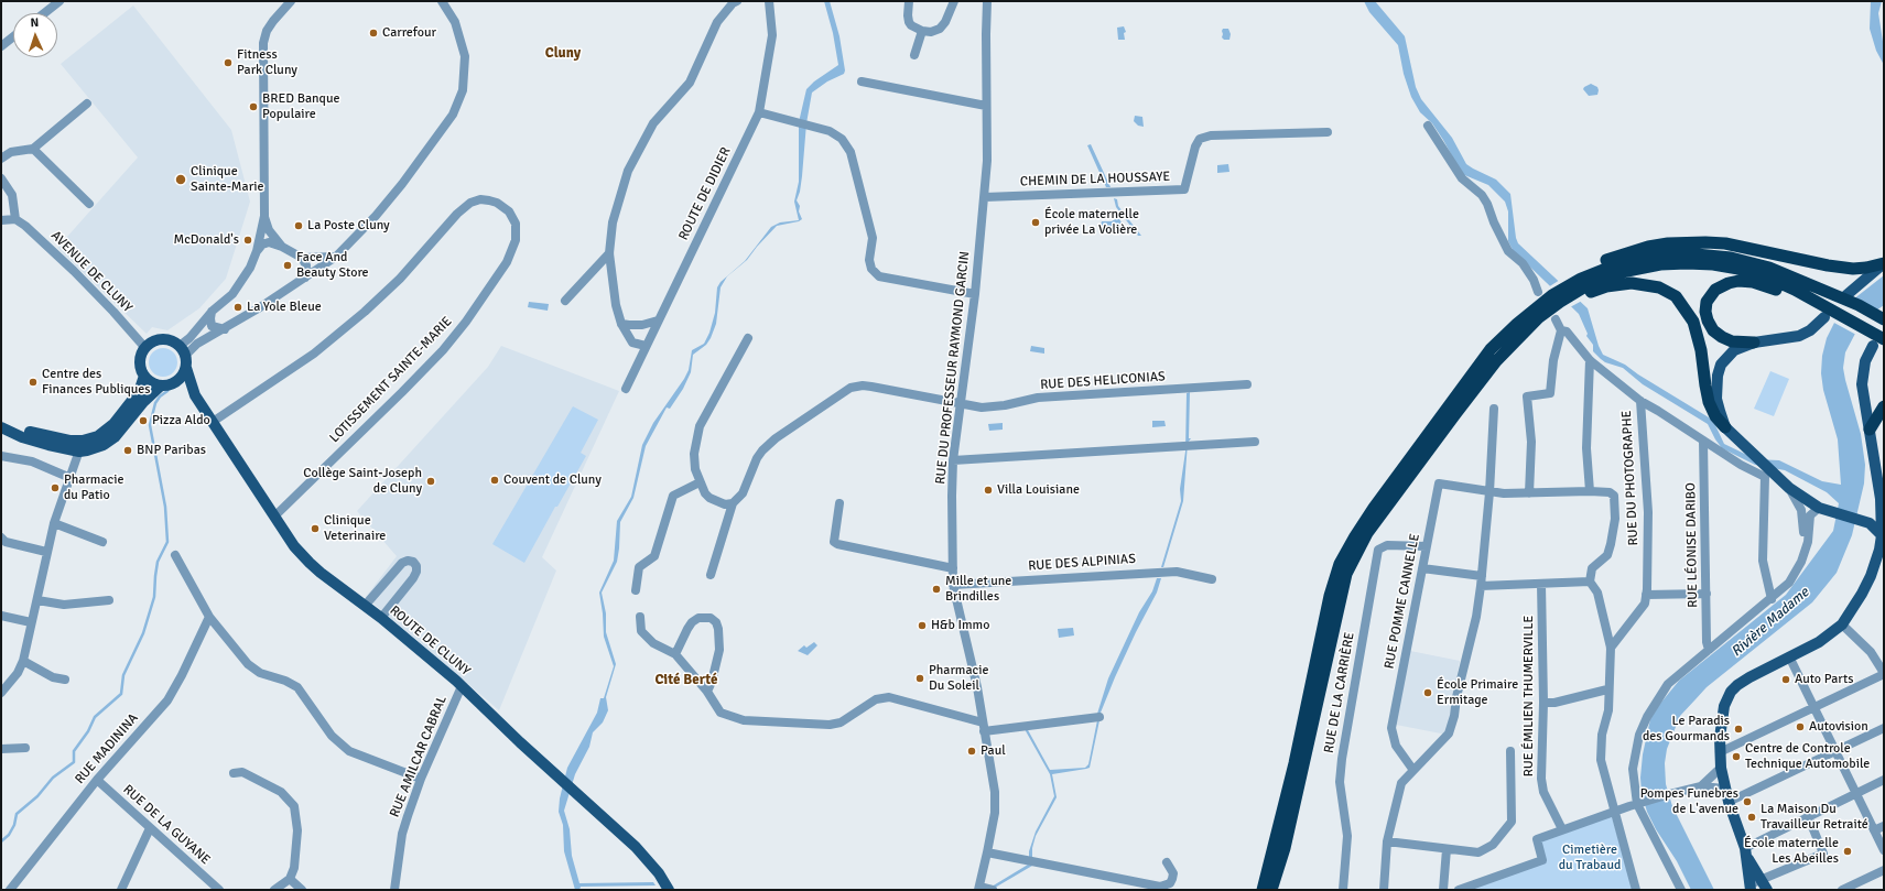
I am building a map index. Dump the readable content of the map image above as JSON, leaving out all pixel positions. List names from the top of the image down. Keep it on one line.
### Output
{"streets":{"main road":["ROUTE DE CLUNY"],"street":["CHEMIN DE LA HOUSSAYE","ROUTE DE DIDIER","AVENUE DE CLUNY","RUE DU PROFESSEUR RAYMOND GARCIN","LOTISSEMENT SAINTE-MARIE","RUE DES HELICONIAS","RUE DU PHOTOGRAPHE","RUE LÉONISE DARIBO","RUE DES ALPINIAS","RUE POMME CANNELLE","RUE DE LA CARRIÈRE","RUE ÉMILIEN THUMERVILLE","RUE MADININA","RUE AMILCAR CABRAL","RUE DE LA GUYANE"]},"crossings":[["CHEMIN DE LA HOUSSAYE","RUE DU PROFESSEUR RAYMOND GARCIN"],["AVENUE DE CLUNY","ROUTE DE CLUNY"],["RUE DU PROFESSEUR RAYMOND GARCIN","RUE DES HELICONIAS"],["RUE DU PROFESSEUR RAYMOND GARCIN","RUE DES ALPINIAS"],["LOTISSEMENT SAINTE-MARIE","ROUTE DE CLUNY"],["RUE POMME CANNELLE","RUE DE LA CARRIÈRE"],["ROUTE DE CLUNY","RUE AMILCAR CABRAL"],["RUE MADININA","RUE DE LA GUYANE"]],"districts":["Cluny","Cité Berté"],"water":["Rivière Madame"],"parks":["Cimetière du Trabaud"],"places":["Carrefour","Fitness Park Cluny","BRED Banque Populaire","Clinique Sainte-Marie","École maternelle privée La Volière","La Poste Cluny","McDonald's","Face And Beauty Store","La Yole Bleue","Centre des Finances Publiques","Pizza Aldo","BNP Paribas","Couvent de Cluny","Collège Saint-Joseph de Cluny","Pharmacie du Patio","Villa Louisiane","Clinique Veterinaire","Mille et une Brindilles","H&b Immo","Pharmacie Du Soleil","Auto Parts","École Primaire Ermitage","Autovision","Le Paradis des Gourmands","Paul","Centre de Controle Technique Automobile","Pompes Funebres de L'avenue","La Maison Du Travailleur Retraité","École maternelle Les Abeilles"],"north":"top"}
